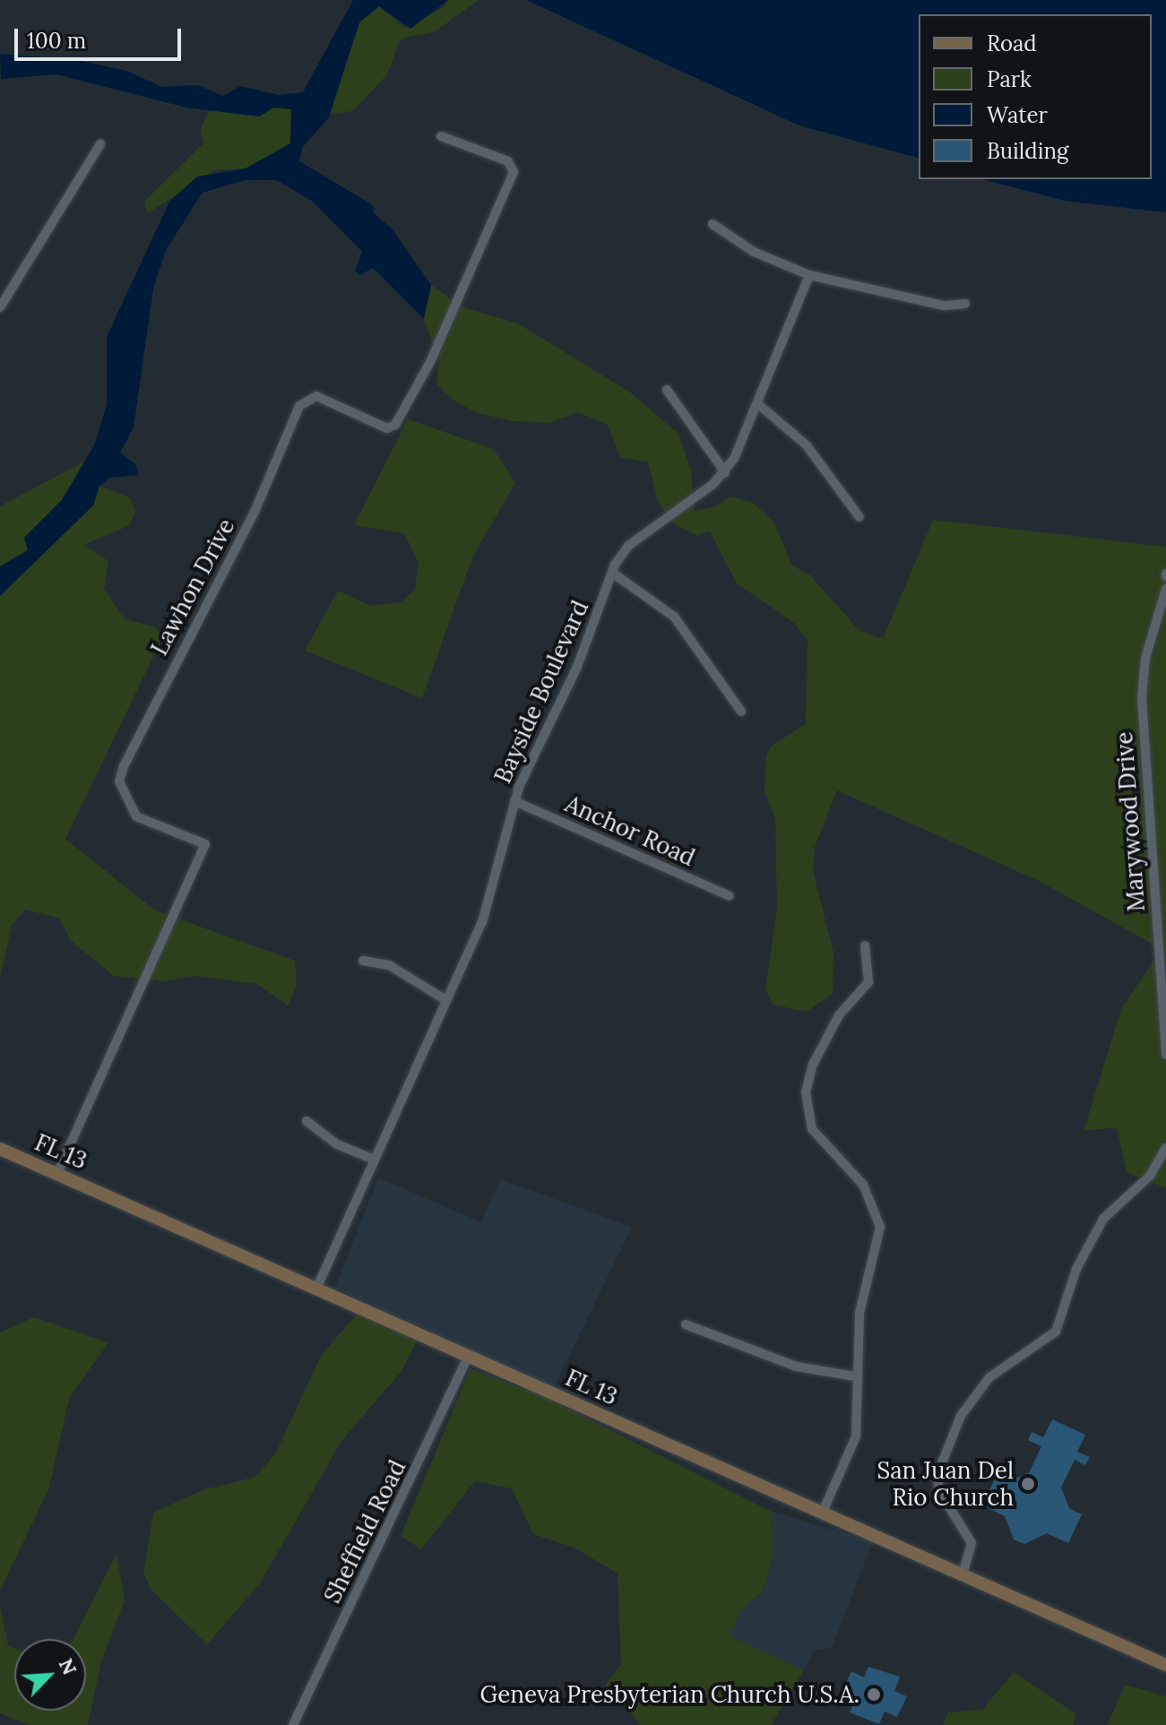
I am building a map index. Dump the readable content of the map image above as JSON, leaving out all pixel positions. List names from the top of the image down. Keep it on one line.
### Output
{"streets":{"main road":["FL 13"],"street":["Lawhon Drive","Bayside Boulevard","Marywood Drive","Anchor Road","Sheffield Road"]},"crossings":[["Lawhon Drive","FL 13"],["Bayside Boulevard","Anchor Road"],["Bayside Boulevard","FL 13"],["FL 13","Sheffield Road"]],"places":["San Juan Del Rio Church","Geneva Presbyterian Church U.S.A."],"legend":["Road","Park","Water","Building"],"scale_bar":"100 m","north":"top right"}
